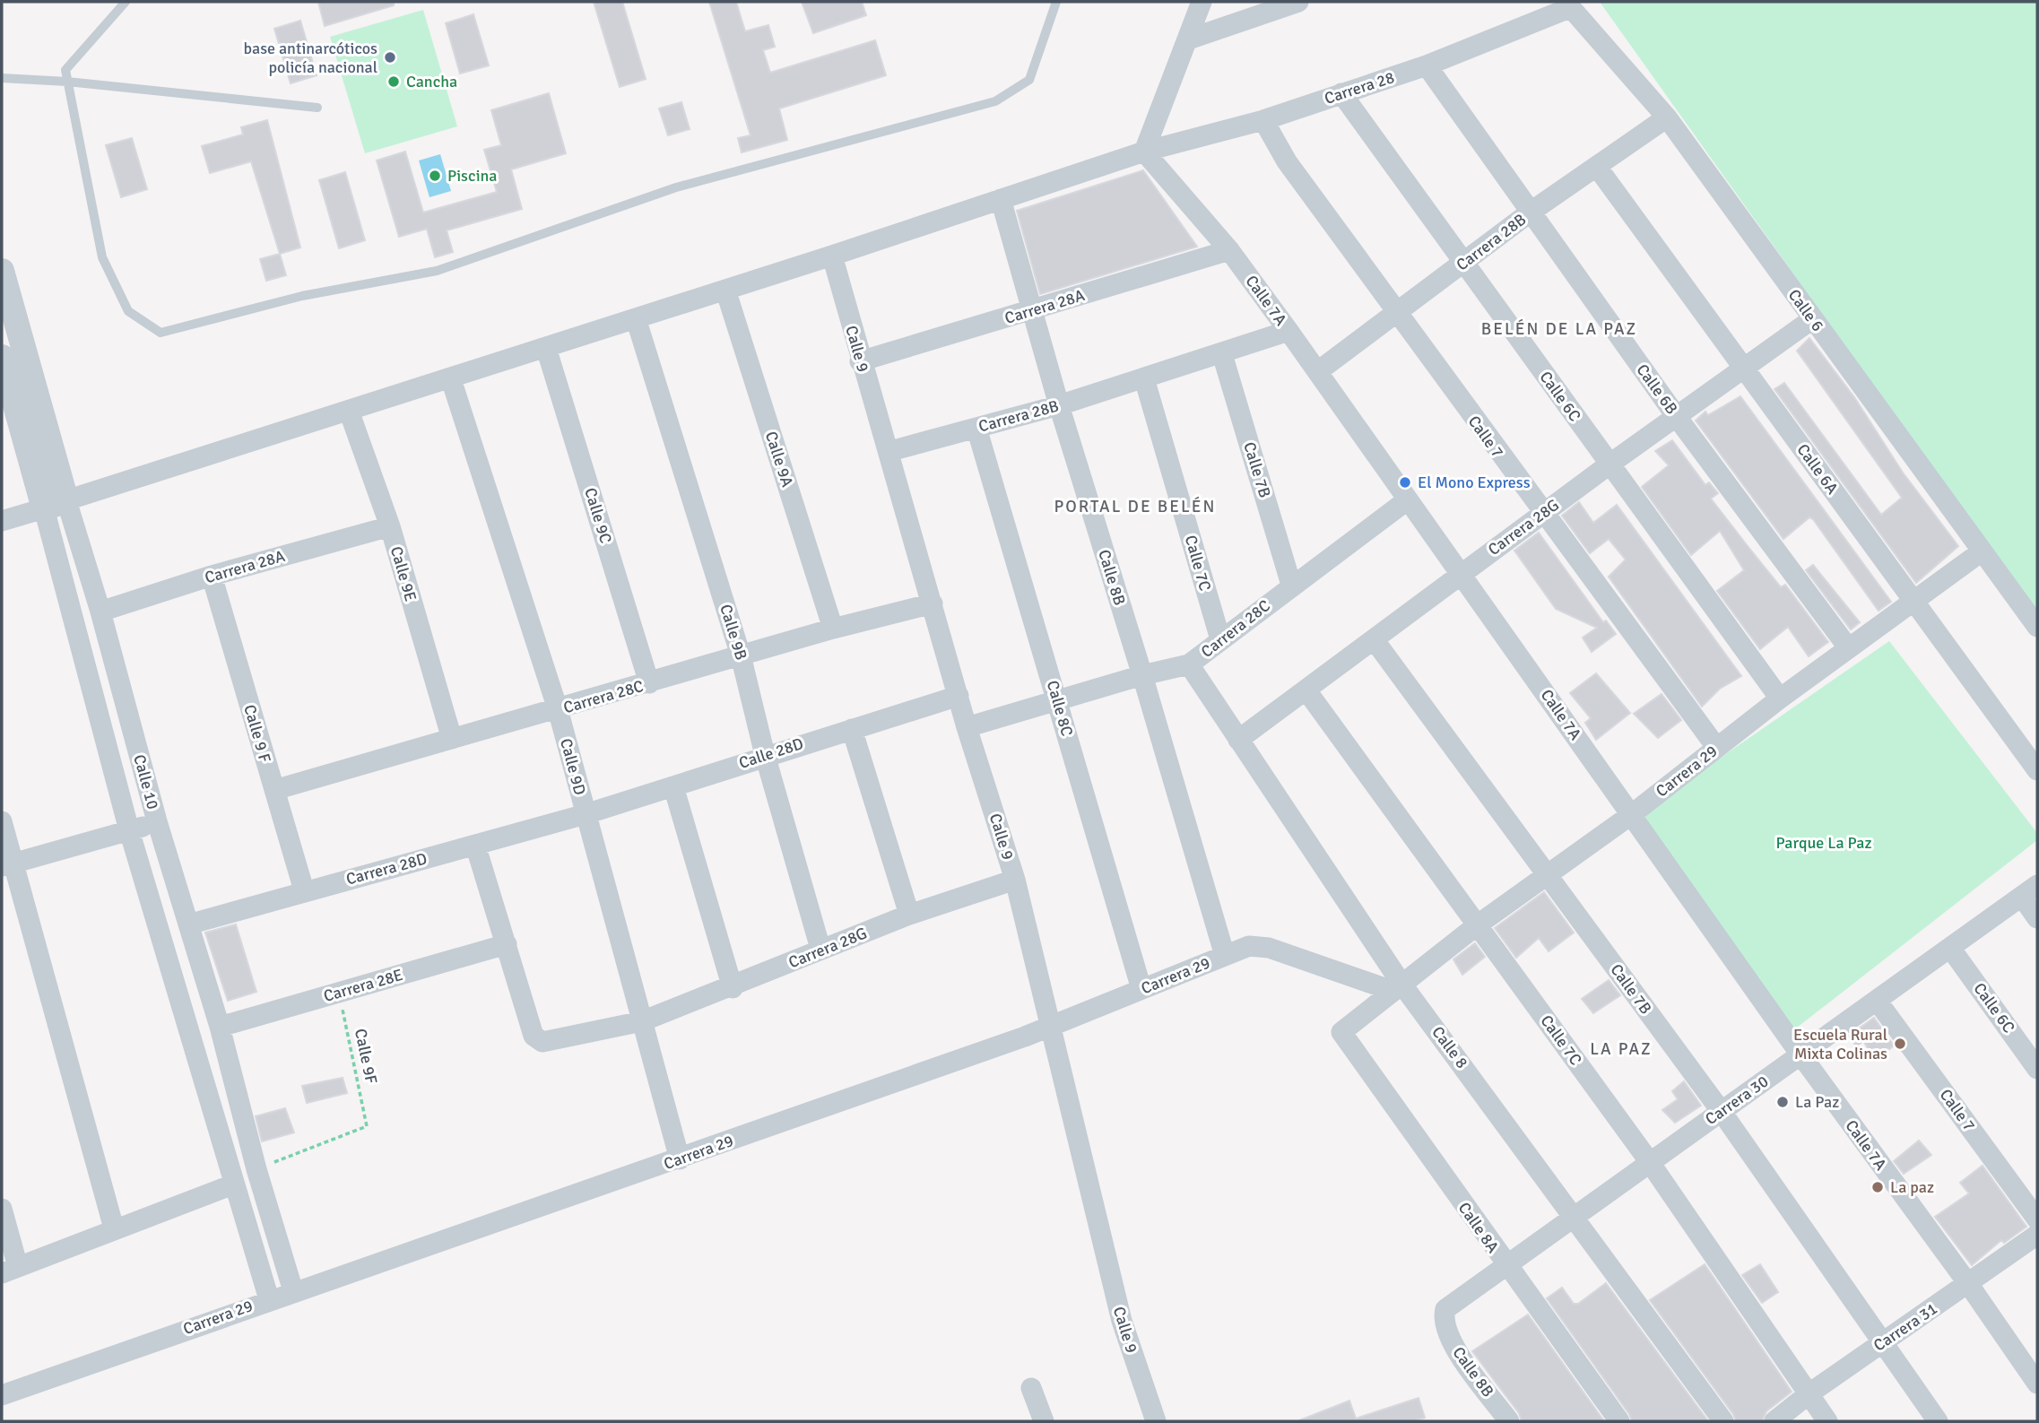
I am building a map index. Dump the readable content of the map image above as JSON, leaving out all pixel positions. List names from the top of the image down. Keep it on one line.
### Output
{"streets":{"street":["Carrera 28","Carrera 28B","Calle 7A","Carrera 28A","Calle 6","Calle 9","Calle 6B","Calle 6C","Calle 7","Calle 9A","Calle 6A","Calle 7B","Calle 9C","Carrera 28G","Calle 7C","Calle 9E","Calle 8B","Carrera 28C","Calle 9B","Calle 8C","Calle 9 F","Calle 28D","Calle 9D","Carrera 29","Calle 10","Carrera 28D","Carrera 28E","Calle 8","Carrera 30","Calle 8A","Carrera 31"],"path":["Calle 9F"]},"crossings":[["Carrera 28","Calle 7A"],["Carrera 28","Calle 6"],["Carrera 28","Calle 9"],["Carrera 28","Calle 6B"],["Carrera 28","Calle 6C"],["Carrera 28","Calle 7"],["Carrera 28","Calle 9A"],["Carrera 28","Calle 9C"],["Carrera 28","Calle 9E"],["Carrera 28","Calle 8B"],["Carrera 28","Calle 9B"],["Carrera 28","Calle 9D"],["Carrera 28","Calle 10"],["Carrera 28B","Calle 7A"],["Carrera 28B","Calle 6"],["Carrera 28B","Calle 9"],["Carrera 28B","Calle 6B"],["Carrera 28B","Calle 6C"],["Carrera 28B","Calle 7"],["Carrera 28B","Calle 6A"],["Carrera 28B","Calle 7B"],["Carrera 28B","Calle 7C"],["Carrera 28B","Calle 8B"],["Carrera 28B","Calle 8C"],["Calle 7A","Carrera 28A"],["Calle 7A","Carrera 28G"],["Calle 7A","Carrera 28C"],["Calle 7A","Carrera 29"],["Calle 7A","Carrera 30"],["Calle 7A","Carrera 31"],["Carrera 28A","Calle 9"],["Carrera 28A","Calle 9E"],["Carrera 28A","Calle 8B"],["Carrera 28A","Calle 9 F"],["Carrera 28A","Calle 10"],["Calle 6","Carrera 28G"],["Calle 6","Carrera 29"],["Calle 9","Carrera 28G"],["Calle 9","Carrera 28C"],["Calle 9","Calle 28D"],["Calle 9","Carrera 29"],["Calle 6B","Carrera 28G"],["Calle 6B","Carrera 29"],["Calle 6C","Carrera 28G"],["Calle 6C","Carrera 29"],["Calle 6C","Carrera 30"],["Calle 7","Carrera 28G"],["Calle 7","Carrera 29"],["Calle 7","Carrera 30"],["Calle 9A","Carrera 28C"],["Calle 6A","Carrera 28G"],["Calle 6A","Carrera 29"],["Calle 7B","Carrera 28G"],["Calle 7B","Carrera 28C"],["Calle 7B","Carrera 29"],["Calle 7B","Carrera 30"],["Calle 7B","Carrera 31"],["Calle 9C","Carrera 28C"],["Carrera 28G","Calle 7C"],["Carrera 28G","Calle 9B"],["Carrera 28G","Calle 9D"],["Carrera 28G","Carrera 28E"],["Carrera 28G","Calle 8"],["Calle 7C","Carrera 28C"],["Calle 7C","Carrera 29"],["Calle 7C","Carrera 30"],["Calle 7C","Carrera 31"],["Calle 9E","Carrera 28C"],["Calle 8B","Carrera 28C"],["Calle 8B","Carrera 29"],["Calle 8B","Carrera 30"],["Carrera 28C","Calle 9B"],["Carrera 28C","Calle 8C"],["Carrera 28C","Calle 9 F"],["Carrera 28C","Calle 9D"],["Carrera 28C","Calle 8"],["Calle 9B","Calle 28D"],["Calle 8C","Carrera 29"],["Calle 9 F","Carrera 28D"],["Calle 28D","Calle 9D"],["Calle 28D","Carrera 28D"],["Calle 9D","Carrera 29"],["Calle 9D","Carrera 28D"],["Carrera 29","Calle 10"],["Carrera 29","Calle 8"],["Carrera 29","Calle 8A"],["Calle 10","Carrera 28D"],["Calle 10","Carrera 28E"],["Calle 10","Calle 9F"],["Carrera 28E","Calle 9F"],["Calle 8","Carrera 30"],["Carrera 30","Calle 8A"]],"districts":["BELÉN DE LA PAZ","PORTAL DE BELÉN","LA PAZ"],"parks":["Parque La Paz"],"places":["base antinarcóticos policía nacional","Cancha","Piscina","El Mono Express","Escuela Rural Mixta Colinas","La Paz","La paz"]}
